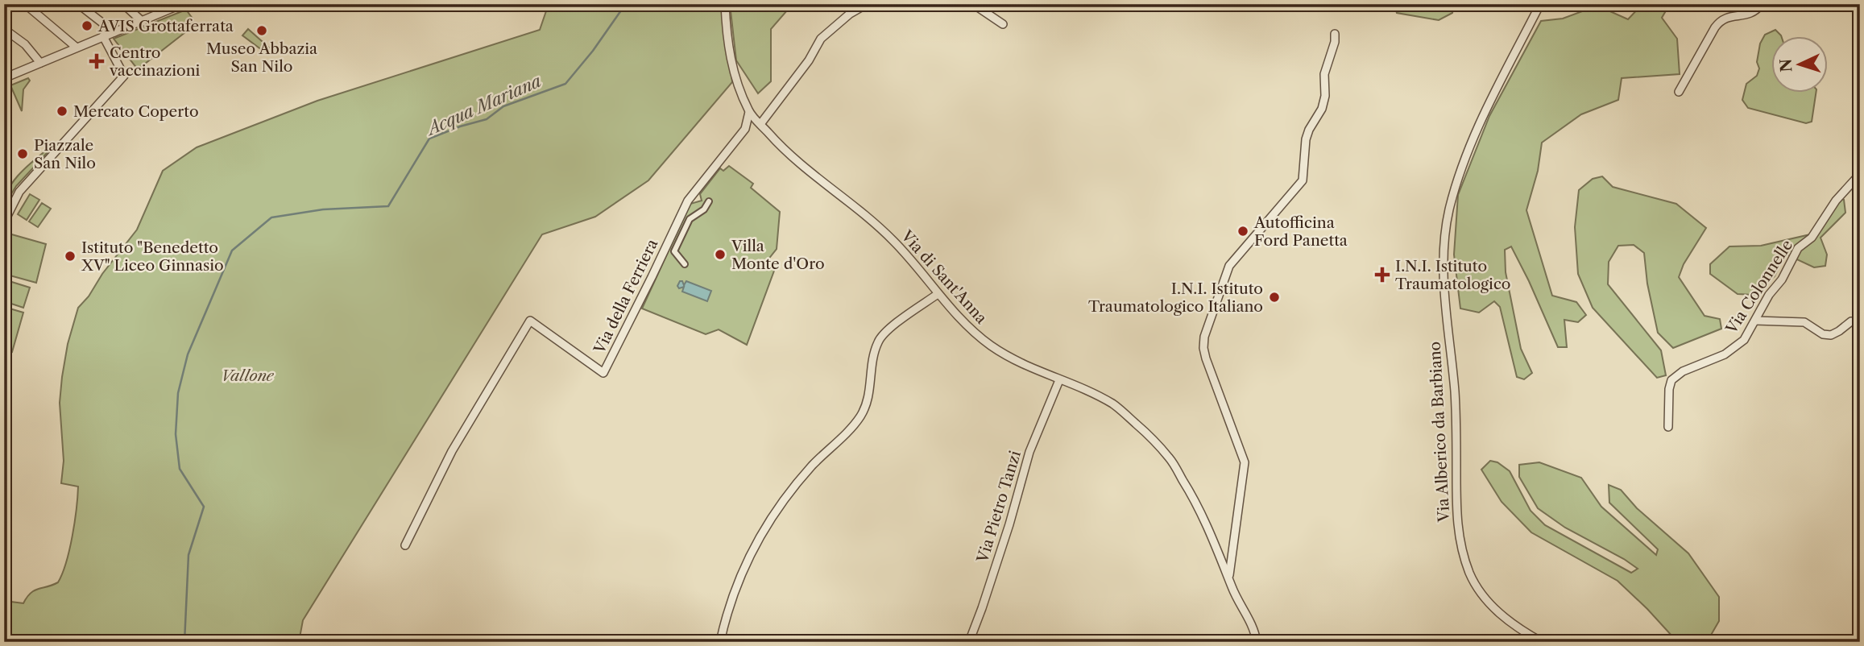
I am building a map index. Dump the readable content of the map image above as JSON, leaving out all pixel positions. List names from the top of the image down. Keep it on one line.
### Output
{"streets":{"street":["Via di Sant'Anna","Via Colonnelle","Via della Ferriera","Via Alberico da Barbiano","Via Pietro Tanzi"]},"crossings":[["Via di Sant'Anna","Via della Ferriera"],["Via di Sant'Anna","Via Pietro Tanzi"]],"water":["Acqua Mariana"],"parks":["Vallone"],"places":{"other":["AVIS Grottaferrata","Museo Abbazia San Nilo","Mercato Coperto","Piazzale San Nilo","Autofficina Ford Panetta","Villa Monte d'Oro","Istituto \"Benedetto XV\" Liceo Ginnasio","I.N.I. Istituto Traumatologico Italiano"],"health":["Centro vaccinazioni","I.N.I. Istituto Traumatologico"]},"north":"left"}
